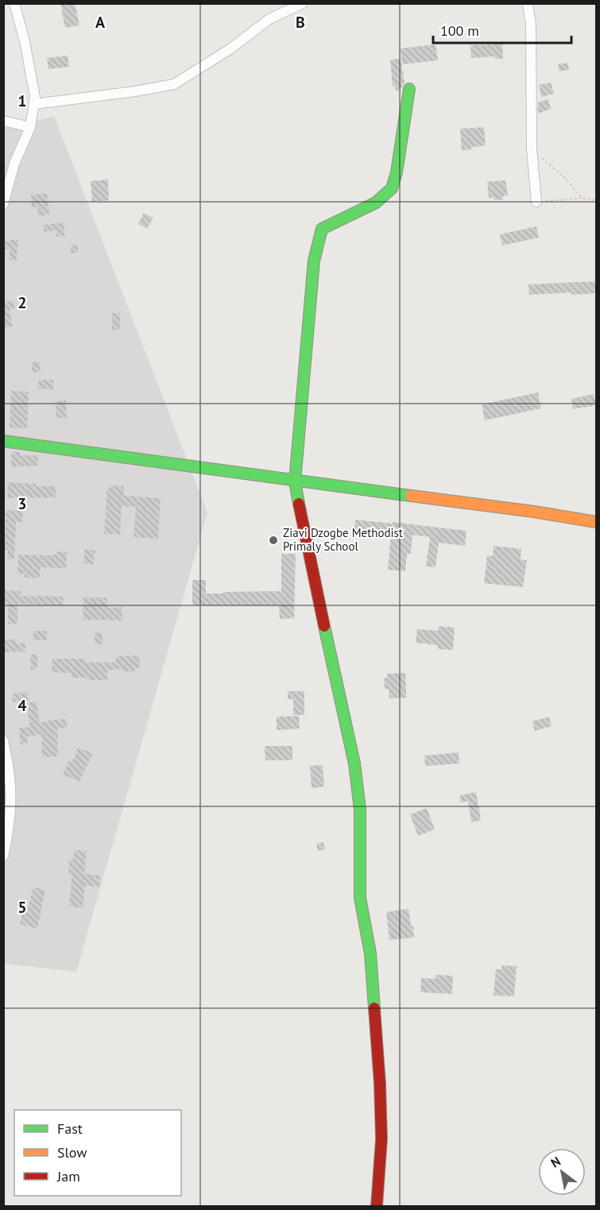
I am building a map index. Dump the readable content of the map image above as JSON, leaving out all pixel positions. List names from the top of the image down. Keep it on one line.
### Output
{"places":["Ziavi Dzogbe Methodist Primaly School"],"legend":["Fast","Slow","Jam"],"scale_bar":"100 m","north":"top left","grid":{"columns":["A","B"],"rows":["1","2","3","4","5"]}}
